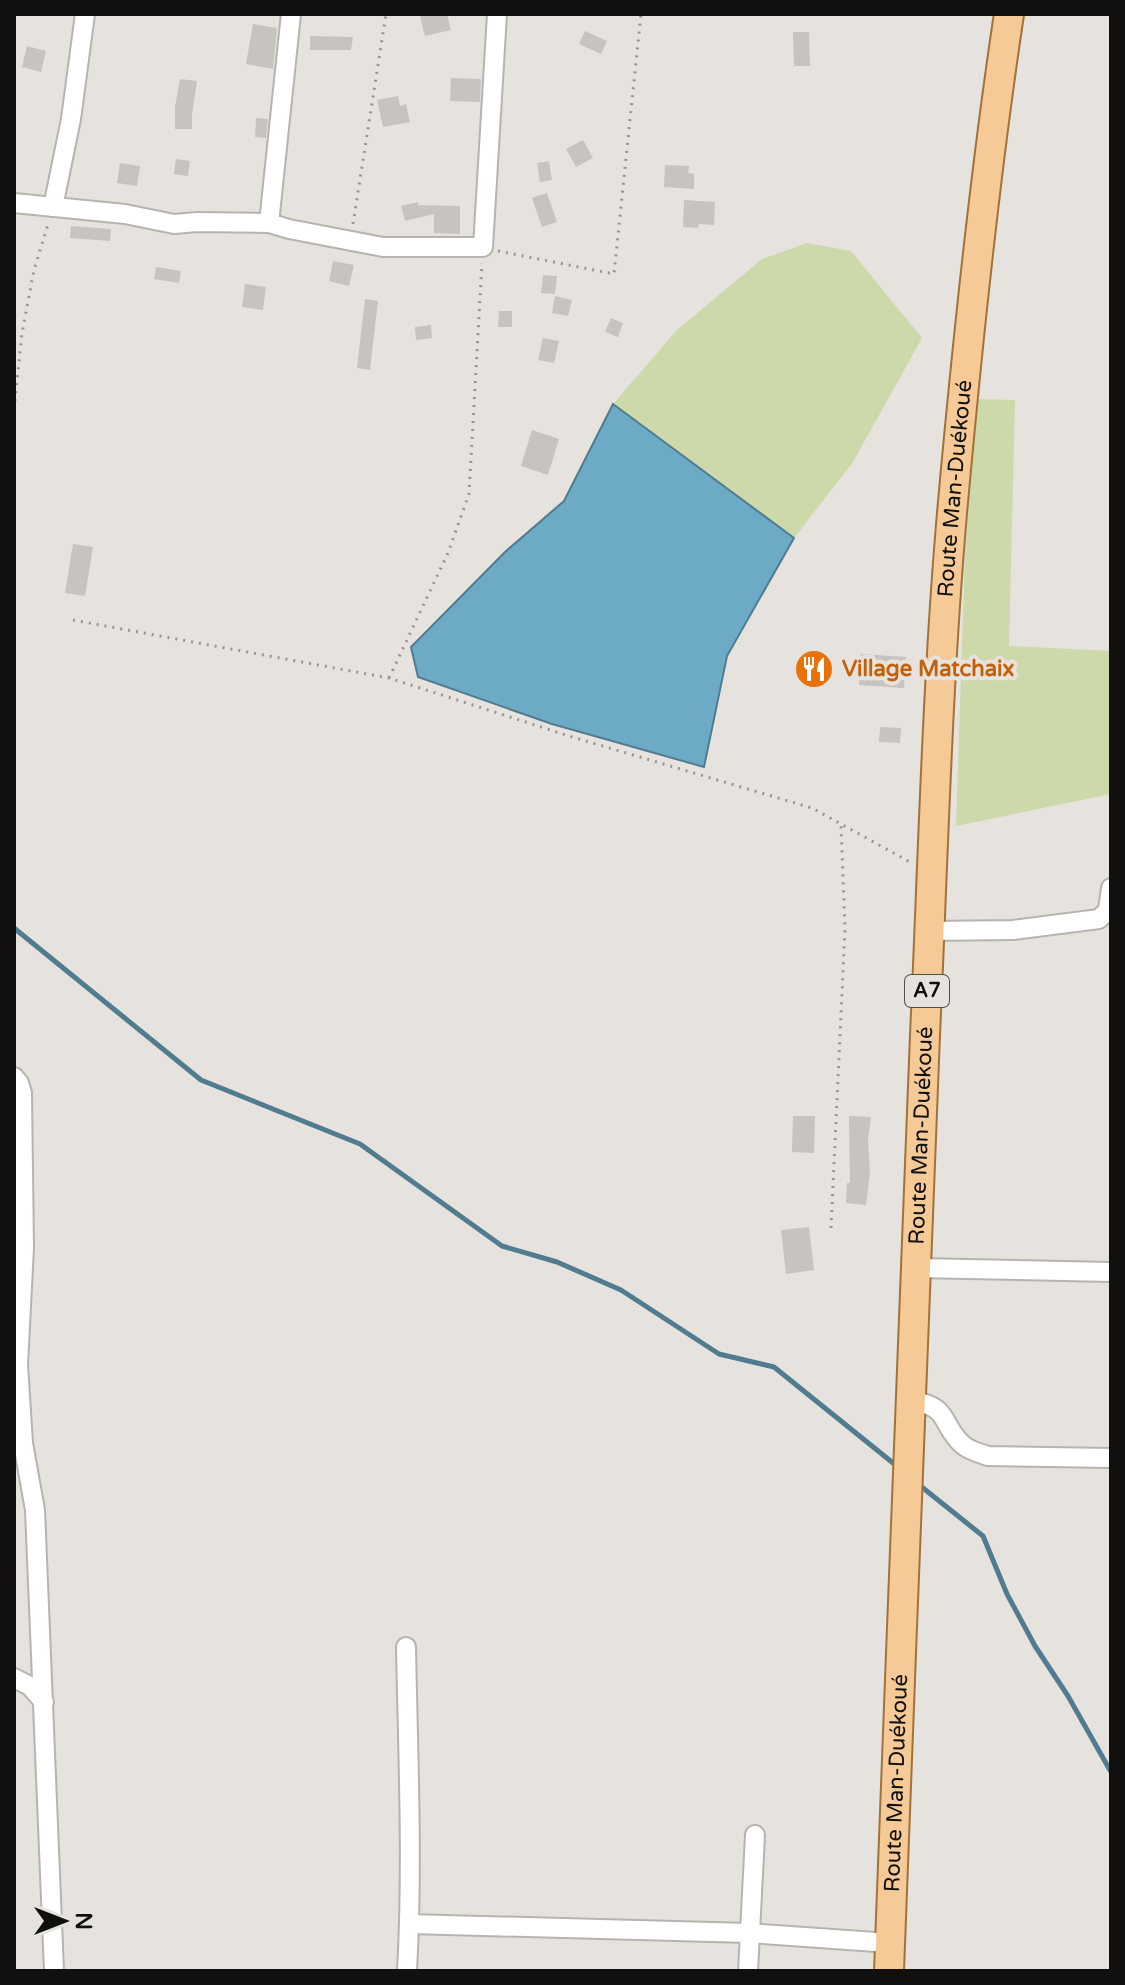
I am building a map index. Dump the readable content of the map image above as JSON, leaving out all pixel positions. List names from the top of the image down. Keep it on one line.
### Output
{"streets":{"main road":["Route Man-Duékoué","A7"]},"places":{"restaurant":["Village Matchaix"]},"north":"right"}
